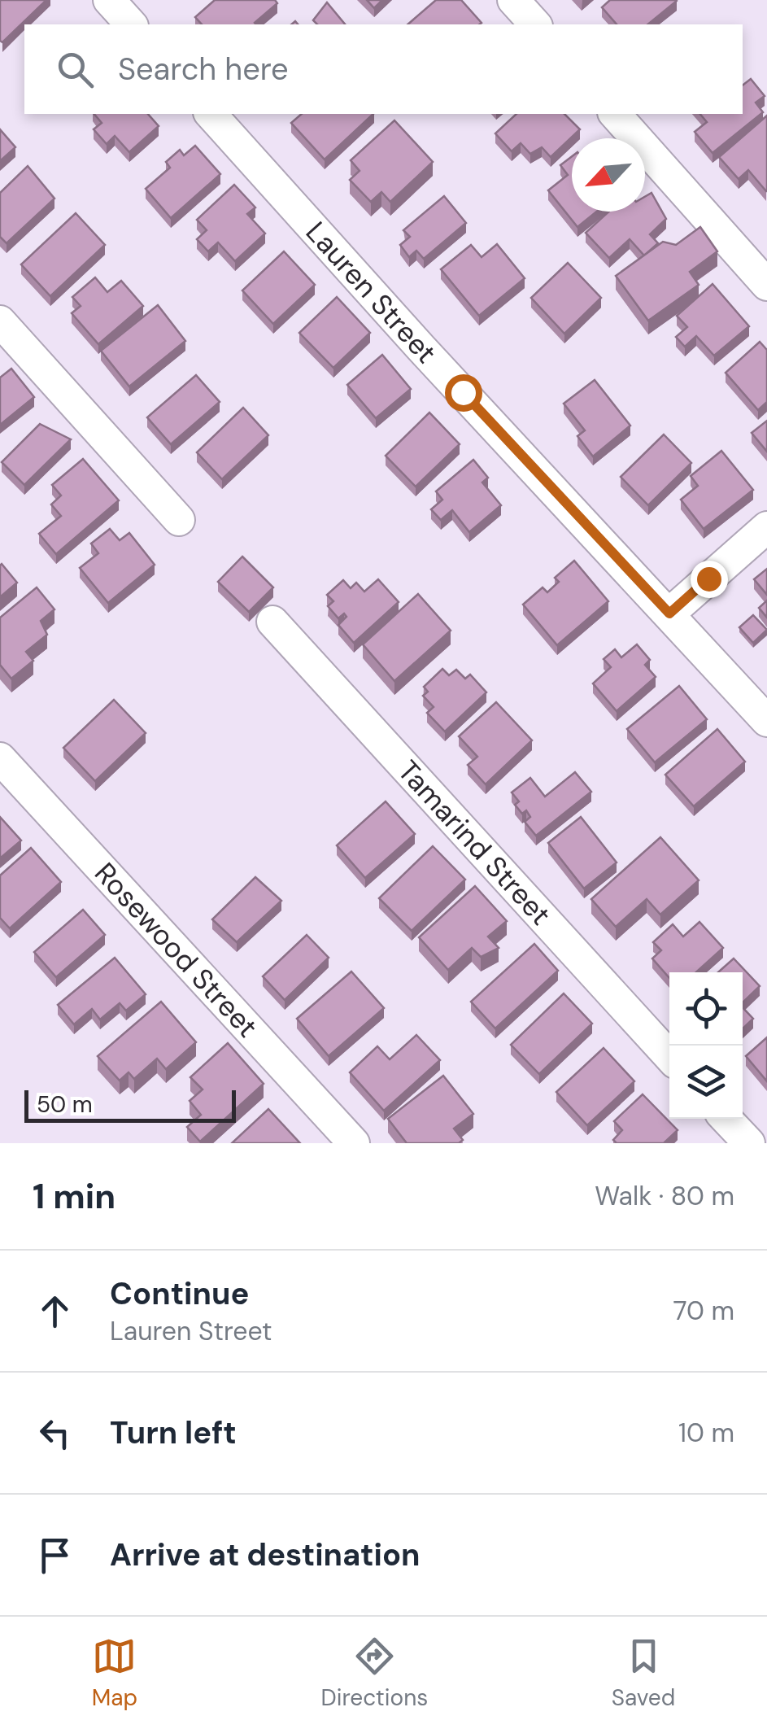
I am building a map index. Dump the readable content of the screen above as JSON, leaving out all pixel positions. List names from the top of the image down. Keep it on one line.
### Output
{"streets":{"street":["Lauren Street","Tamarind Street","Rosewood Street"]},"scale_bar":"50 m","north":"bottom left","page":{"search":"Search here","scale":"50 m","heading":["1 min","Walk · 80 m"],"list":[["Continue","Lauren Street","70 m"],["Turn left","10 m"],"Arrive at destination"],"nav":["Map","Directions","Saved"]}}
